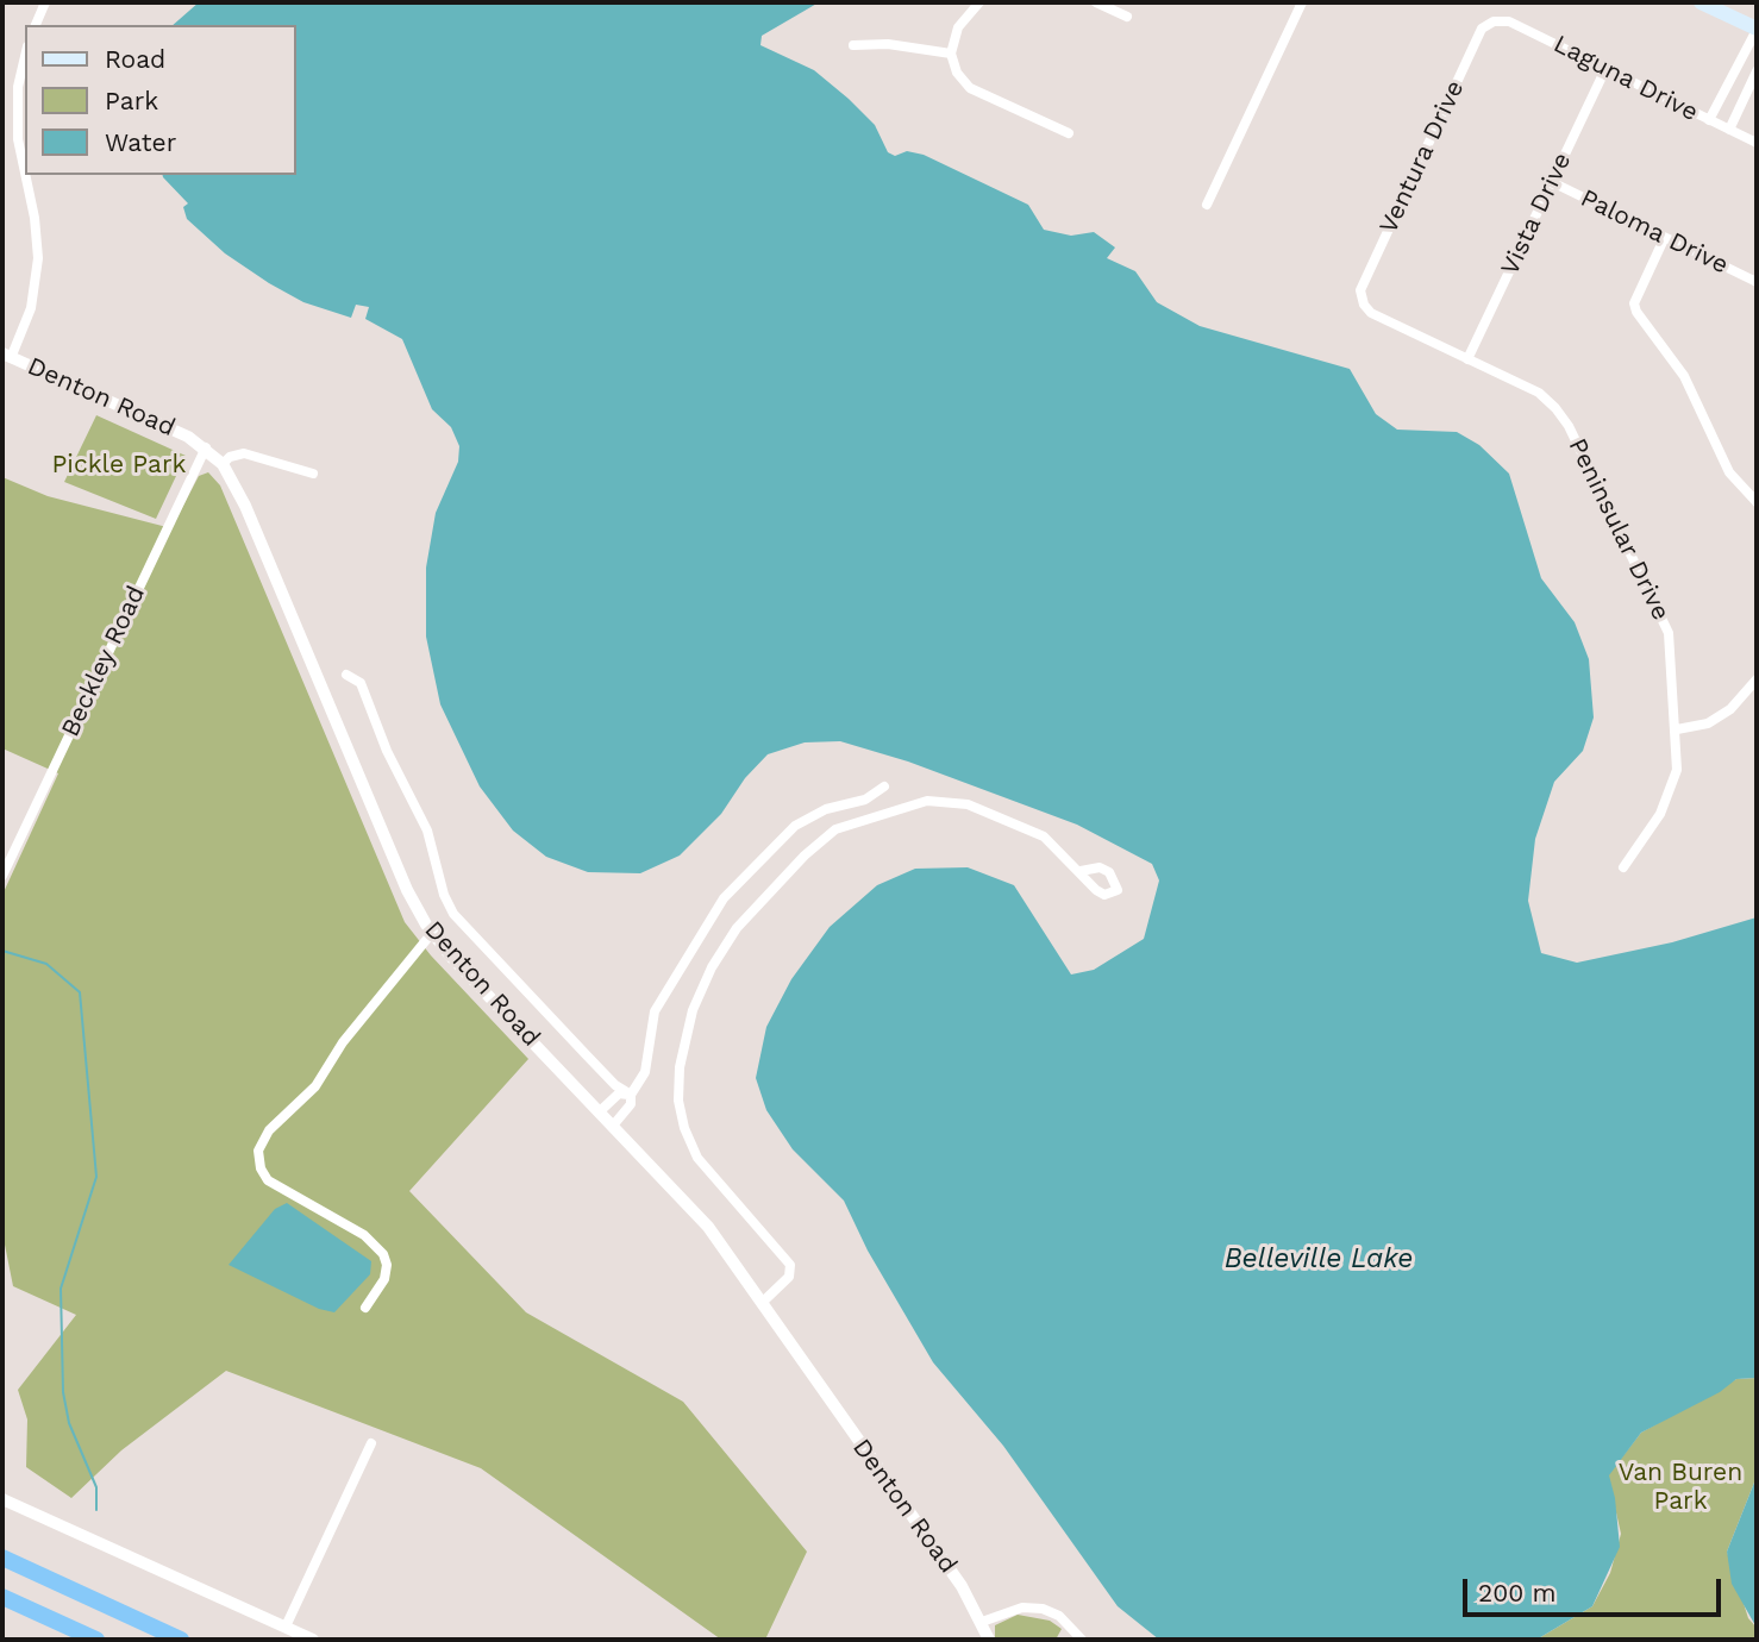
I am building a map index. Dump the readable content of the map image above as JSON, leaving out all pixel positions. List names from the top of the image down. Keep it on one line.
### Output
{"streets":{"street":["Laguna Drive","Ventura Drive","Vista Drive","Paloma Drive","Denton Road","Peninsular Drive","Beckley Road"]},"crossings":[["Laguna Drive","Ventura Drive"],["Laguna Drive","Vista Drive"],["Ventura Drive","Peninsular Drive"],["Vista Drive","Paloma Drive"],["Vista Drive","Peninsular Drive"],["Denton Road","Beckley Road"]],"water":["Belleville Lake"],"parks":["Pickle Park","Van Buren Park"],"legend":["Road","Park","Water"],"scale_bar":"200 m"}
